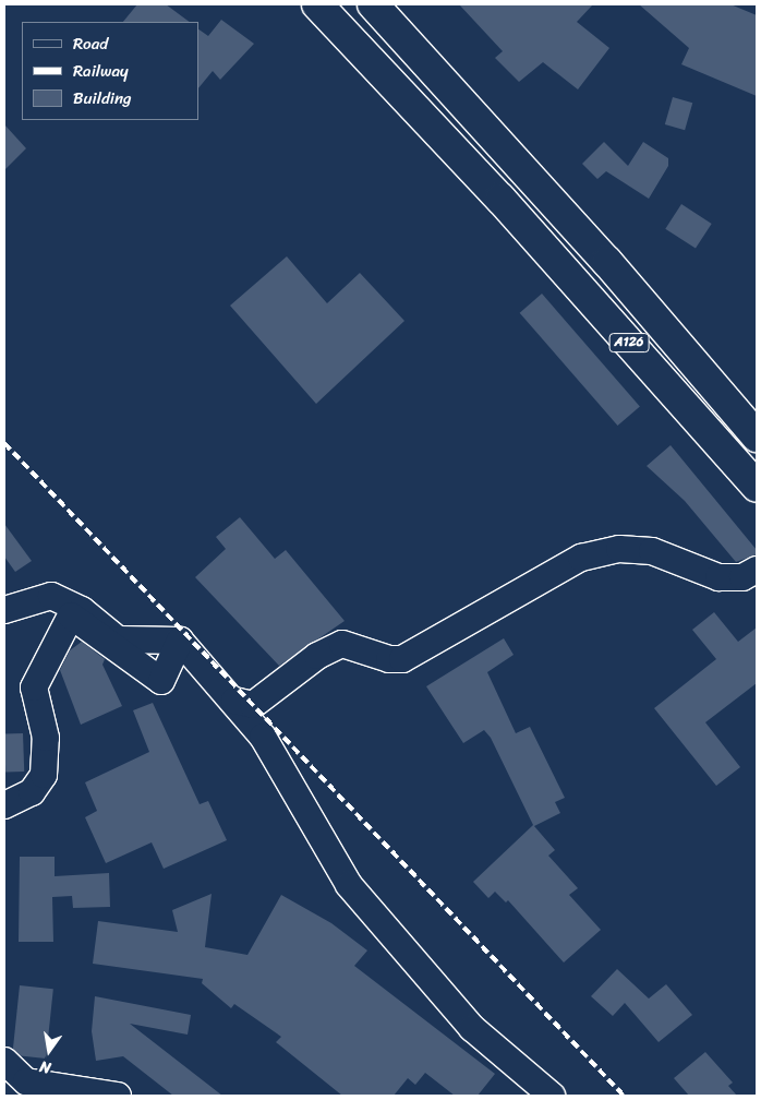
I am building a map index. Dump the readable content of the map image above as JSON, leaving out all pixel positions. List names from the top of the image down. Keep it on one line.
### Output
{"streets":{"highway":["A126"]},"legend":["Road","Railway","Building"],"north":"bottom"}
